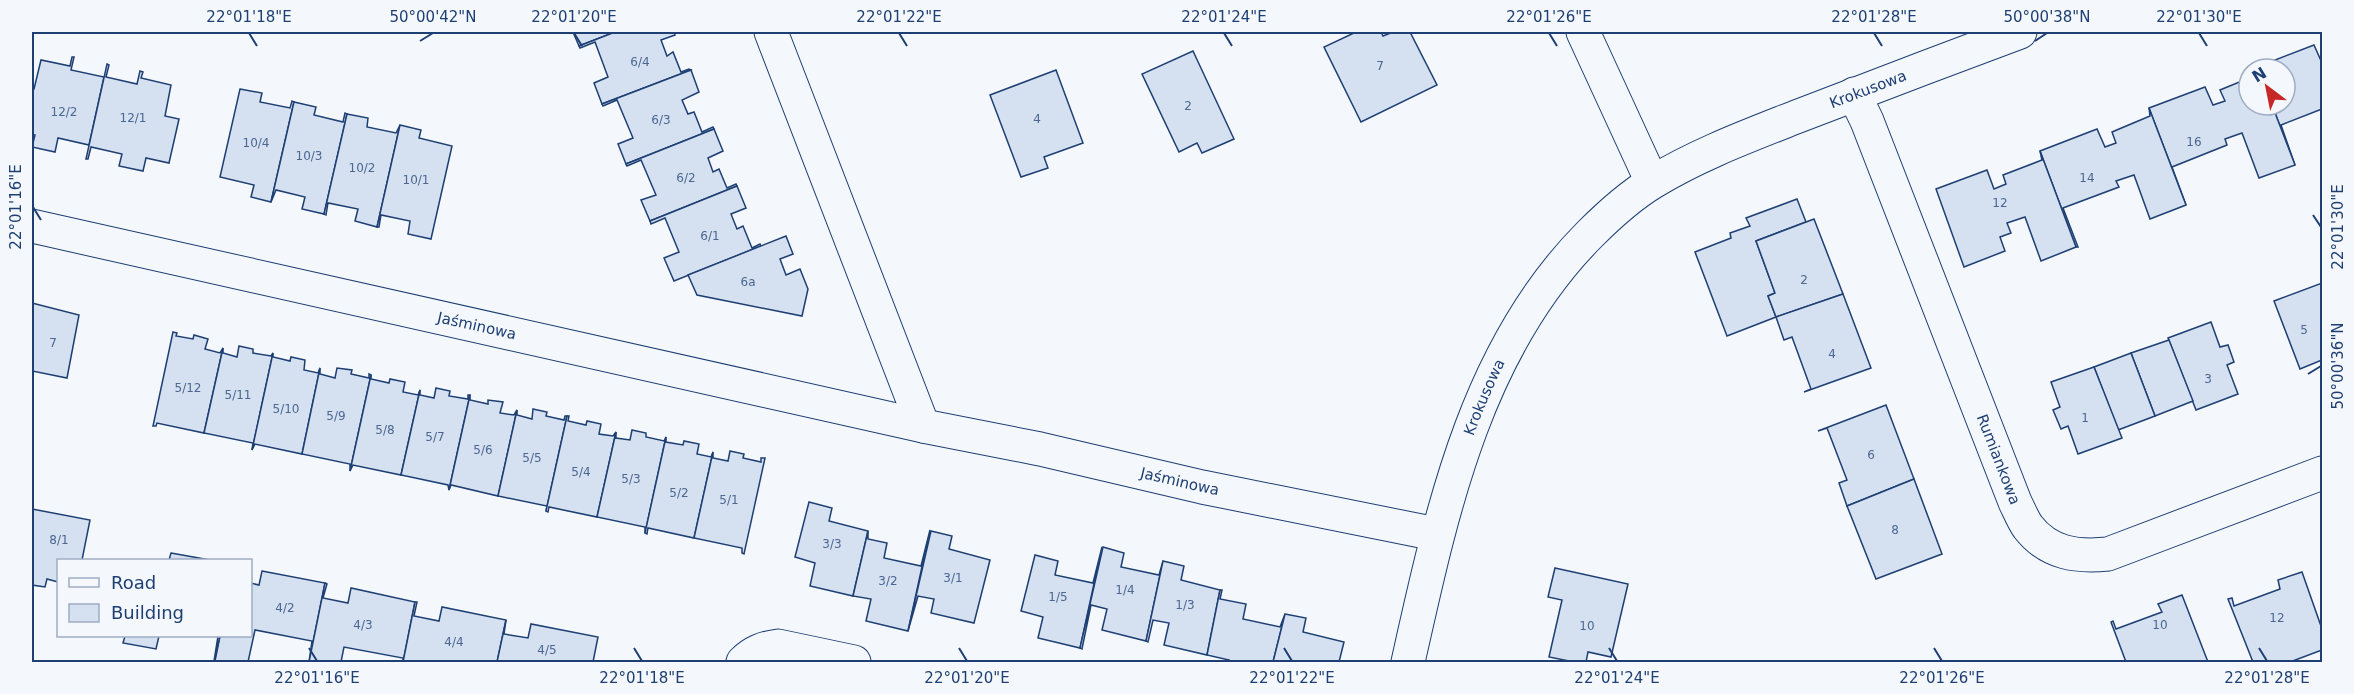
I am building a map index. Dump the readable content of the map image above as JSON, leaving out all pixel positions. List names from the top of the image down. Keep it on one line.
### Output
{"streets":{"street":["Krokusowa","Jaśminowa","Rumiankowa"]},"crossings":[["Krokusowa","Jaśminowa"],["Krokusowa","Rumiankowa"]],"house_numbers":["6/4","7","2","12/2","12/1","4","6/3","16","10/4","10/3","10/2","6/2","14","10/1","12","6/1","2","6a","5","7","4","3","5/12","5/11","5/10","5/9","1","5/8","5/7","5/6","6","5/5","5/4","5/3","5/2","5/1","8","8/1","3/3","3/1","3/2","1/4","1/5","1/3","4/2","12","4/3","10","10","4/4","4/5"],"legend":["Road","Building"],"north":"top left","coordinates":["22°01'18\"E","50°00'42\"N","22°01'20\"E","22°01'22\"E","22°01'24\"E","22°01'26\"E","22°01'28\"E","50°00'38\"N","22°01'30\"E","22°01'16\"E","50°00'36\"N"]}
